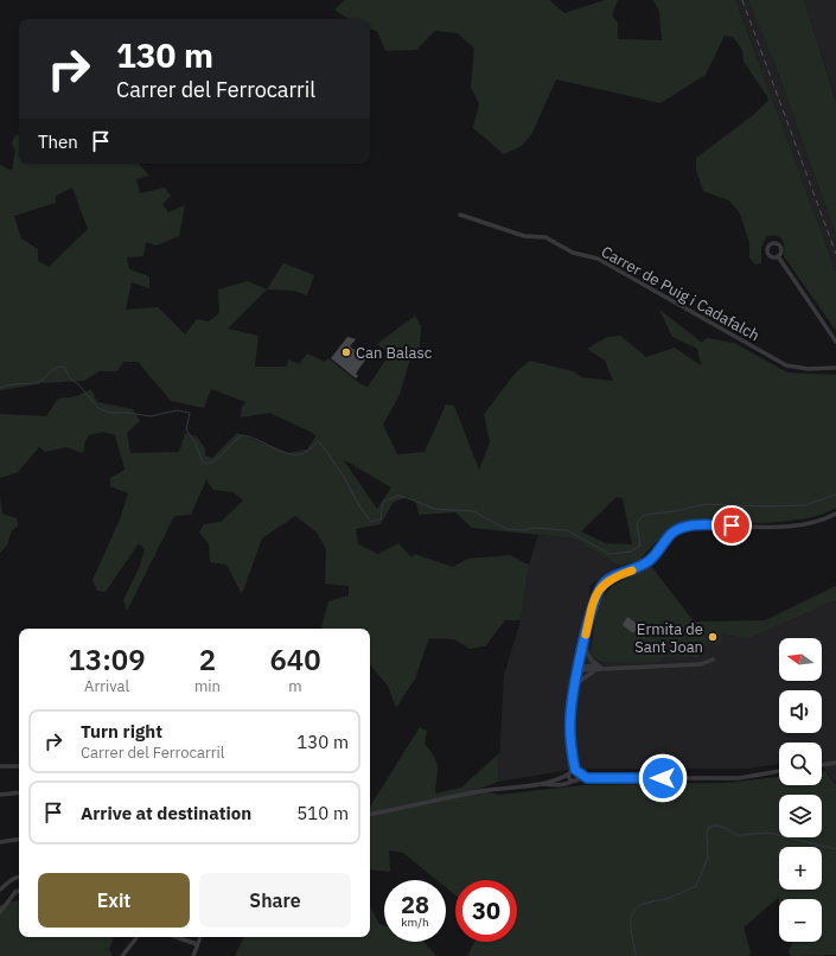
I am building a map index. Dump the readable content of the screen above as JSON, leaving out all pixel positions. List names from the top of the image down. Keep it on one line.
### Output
{"streets":{"street":["Carrer de Puig i Cadafalch"]},"places":["Can Balasc","Ermita de Sant Joan"],"north":"left","page":{"turn":["130 m","Carrer del Ferrocarril"],"then":"Then","eta":["13:09","Arrival","2","min","640","m"],"map_buttons":["+","−"],"list":[{"name":"Turn right","note":"Carrer del Ferrocarril","value":"130 m"},{"name":"Arrive at destination","value":"510 m"}],"buttons":["Exit","Share"],"speed":"28 km/h","limit":"30"}}
